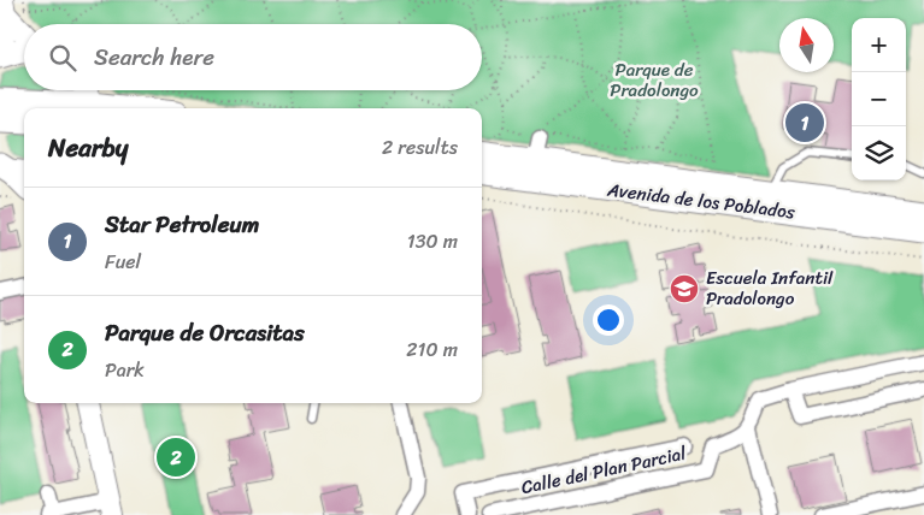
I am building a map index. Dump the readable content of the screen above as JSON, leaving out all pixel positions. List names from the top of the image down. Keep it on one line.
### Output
{"streets":{"main road":["Avenida de los Poblados"],"street":["Calle del Plan Parcial"]},"parks":["Parque de Pradolongo"],"places":{"school or university":["Escuela Infantil Pradolongo"]},"north":"top","page":{"map_buttons":["+","−"],"search":"Search here","pins":["1","2"],"heading":["Nearby","2 results"],"list":[{"mark":"1","name":"Star Petroleum","note":"Fuel","value":"130 m"},{"mark":"2","name":"Parque de Orcasitas","note":"Park","value":"210 m"}]}}
